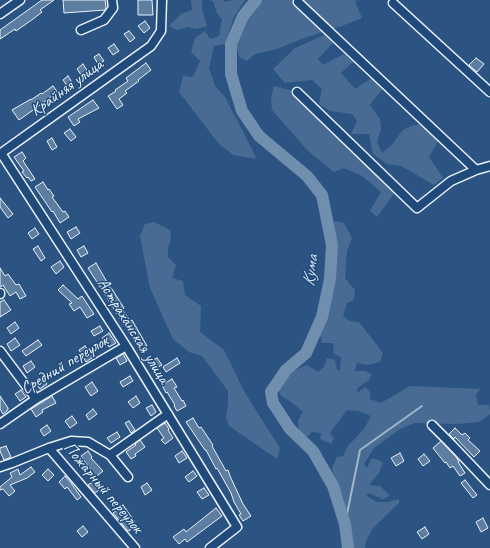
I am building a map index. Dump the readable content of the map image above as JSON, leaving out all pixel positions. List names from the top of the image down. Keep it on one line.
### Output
{"streets":{"street":["Крайняя улица","Астраханская улица","Средний переулок","Пожарный переулок"]},"crossings":[["Крайняя улица","Астраханская улица"],["Астраханская улица","Средний переулок"]],"water":["Кума"]}
